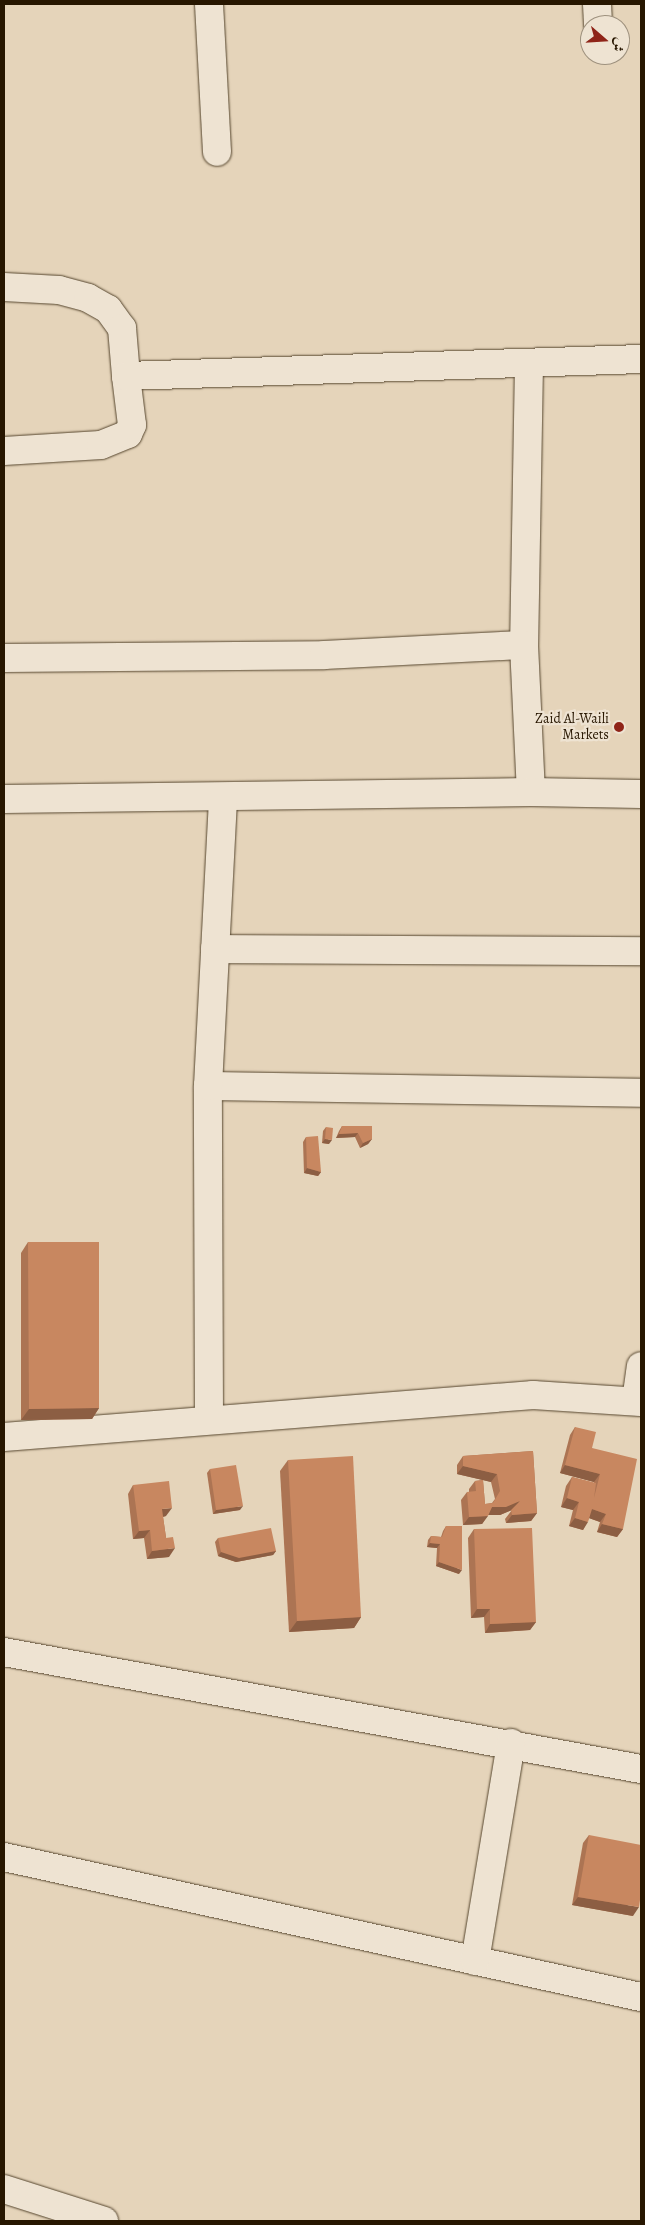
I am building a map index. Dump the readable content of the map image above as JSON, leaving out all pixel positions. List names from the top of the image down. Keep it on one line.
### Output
{"places":["Zaid Al-Waili Markets"],"north":"right"}
